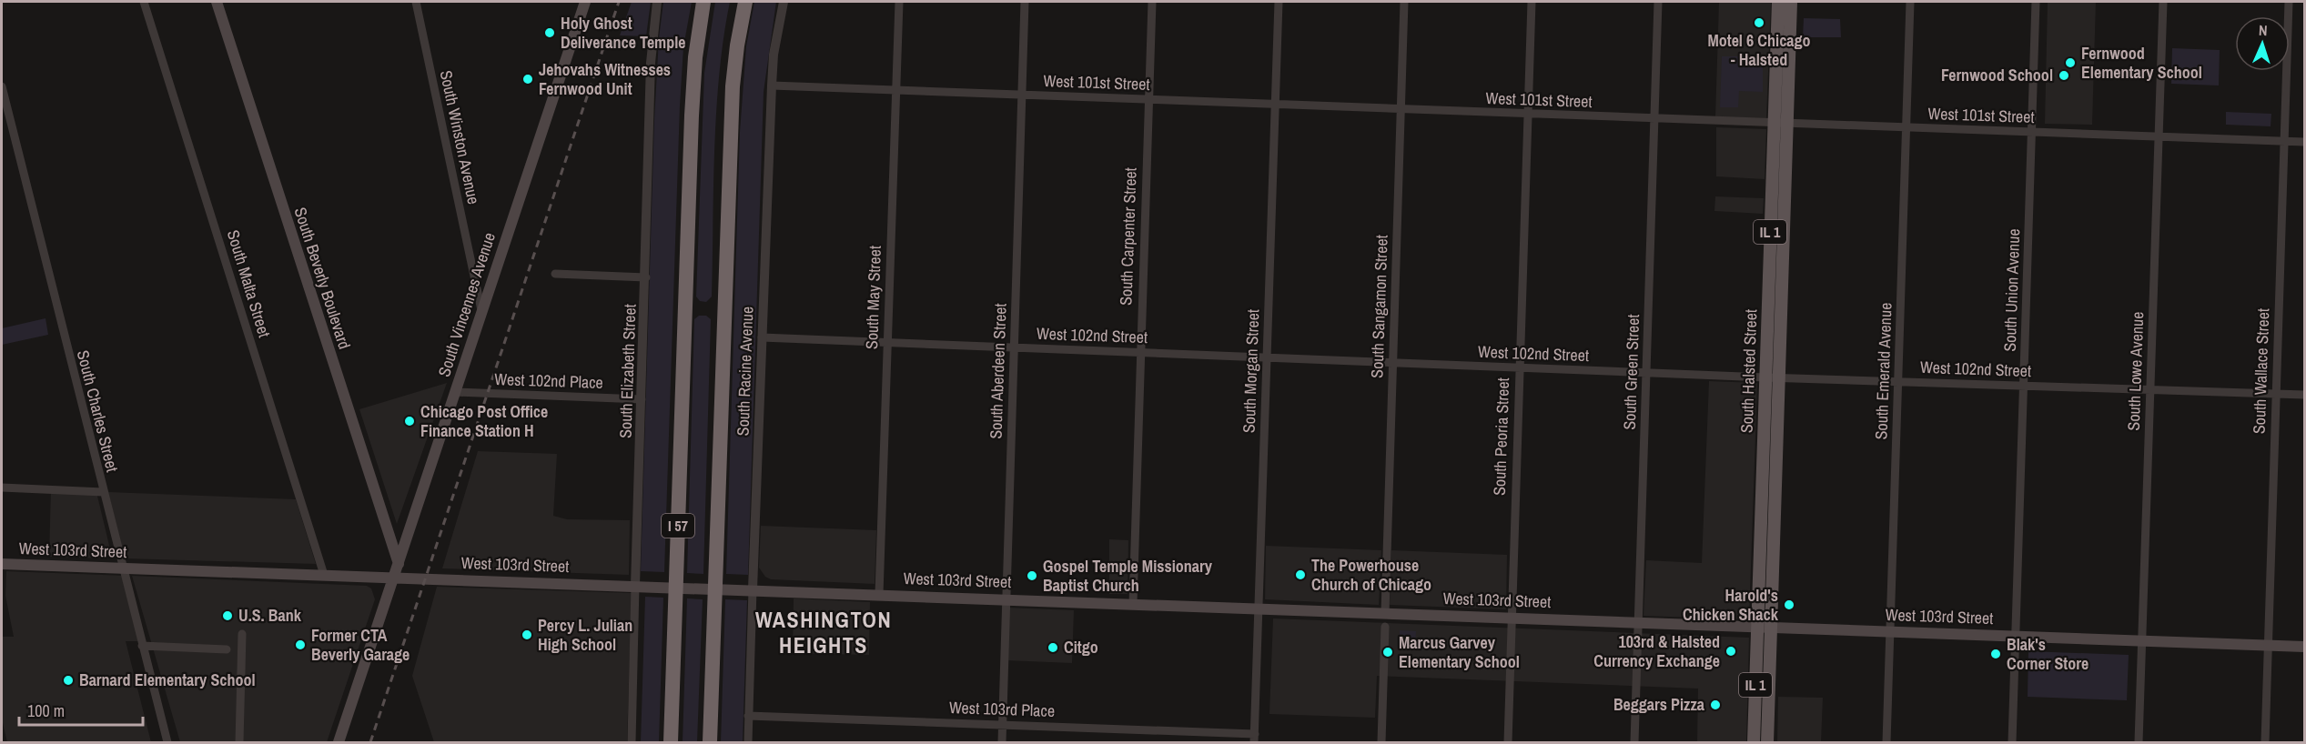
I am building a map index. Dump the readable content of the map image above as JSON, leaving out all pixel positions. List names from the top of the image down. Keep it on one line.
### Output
{"streets":{"highway":["I 57"],"main road":["IL 1","South Beverly Boulevard","South Vincennes Avenue","South Halsted Street","West 103rd Street"],"street":["West 101st Street","South Winston Avenue","South Carpenter Street","South Malta Street","South Union Avenue","South May Street","South Sangamon Street","West 102nd Street","South Elizabeth Street","South Racine Avenue","South Aberdeen Street","South Morgan Street","South Emerald Avenue","South Lowe Avenue","South Wallace Street","South Green Street","West 102nd Place","South Charles Street","South Peoria Street","West 103rd Place"]},"crossings":[["West 101st Street","South Carpenter Street"],["West 101st Street","South Union Avenue"],["West 101st Street","South May Street"],["West 101st Street","South Sangamon Street"],["West 101st Street","South Racine Avenue"],["West 101st Street","South Aberdeen Street"],["West 101st Street","South Morgan Street"],["West 101st Street","South Halsted Street"],["West 101st Street","South Emerald Avenue"],["West 101st Street","South Lowe Avenue"],["West 101st Street","South Wallace Street"],["West 101st Street","South Green Street"],["West 101st Street","South Peoria Street"],["South Winston Avenue","South Vincennes Avenue"],["South Carpenter Street","West 102nd Street"],["South Carpenter Street","West 103rd Street"],["South Beverly Boulevard","South Vincennes Avenue"],["South Malta Street","West 103rd Street"],["South Union Avenue","West 102nd Street"],["South Union Avenue","West 103rd Street"],["South May Street","West 102nd Street"],["South May Street","West 103rd Street"],["South Vincennes Avenue","West 102nd Place"],["South Vincennes Avenue","West 103rd Street"],["South Sangamon Street","West 102nd Street"],["South Sangamon Street","West 103rd Street"],["West 102nd Street","South Racine Avenue"],["West 102nd Street","South Aberdeen Street"],["West 102nd Street","South Morgan Street"],["West 102nd Street","South Halsted Street"],["West 102nd Street","South Emerald Avenue"],["West 102nd Street","South Lowe Avenue"],["West 102nd Street","South Wallace Street"],["West 102nd Street","South Green Street"],["West 102nd Street","South Peoria Street"],["South Elizabeth Street","West 102nd Place"],["South Elizabeth Street","West 103rd Street"],["South Racine Avenue","West 103rd Street"],["South Racine Avenue","West 103rd Place"],["South Aberdeen Street","West 103rd Street"],["South Aberdeen Street","West 103rd Place"],["South Morgan Street","West 103rd Street"],["South Morgan Street","West 103rd Place"],["South Halsted Street","West 103rd Street"],["South Emerald Avenue","West 103rd Street"],["South Lowe Avenue","West 103rd Street"],["South Wallace Street","West 103rd Street"],["South Green Street","West 103rd Street"],["South Charles Street","West 103rd Street"],["South Peoria Street","West 103rd Street"]],"districts":["WASHINGTON HEIGHTS"],"places":["Motel 6 Chicago - Halsted","Holy Ghost Deliverance Temple","Fernwood Elementary School","Fernwood School","Jehovahs Witnesses Fernwood Unit","Chicago Post Office Finance Station H","The Powerhouse Church of Chicago","Gospel Temple Missionary Baptist Church","Harold's Chicken Shack","U.S. Bank","Percy L. Julian High School","Former CTA Beverly Garage","Citgo","103rd & Halsted Currency Exchange","Marcus Garvey Elementary School","Blak's Corner Store","Barnard Elementary School","Beggars Pizza"],"scale_bar":"100 m","north":"top"}
